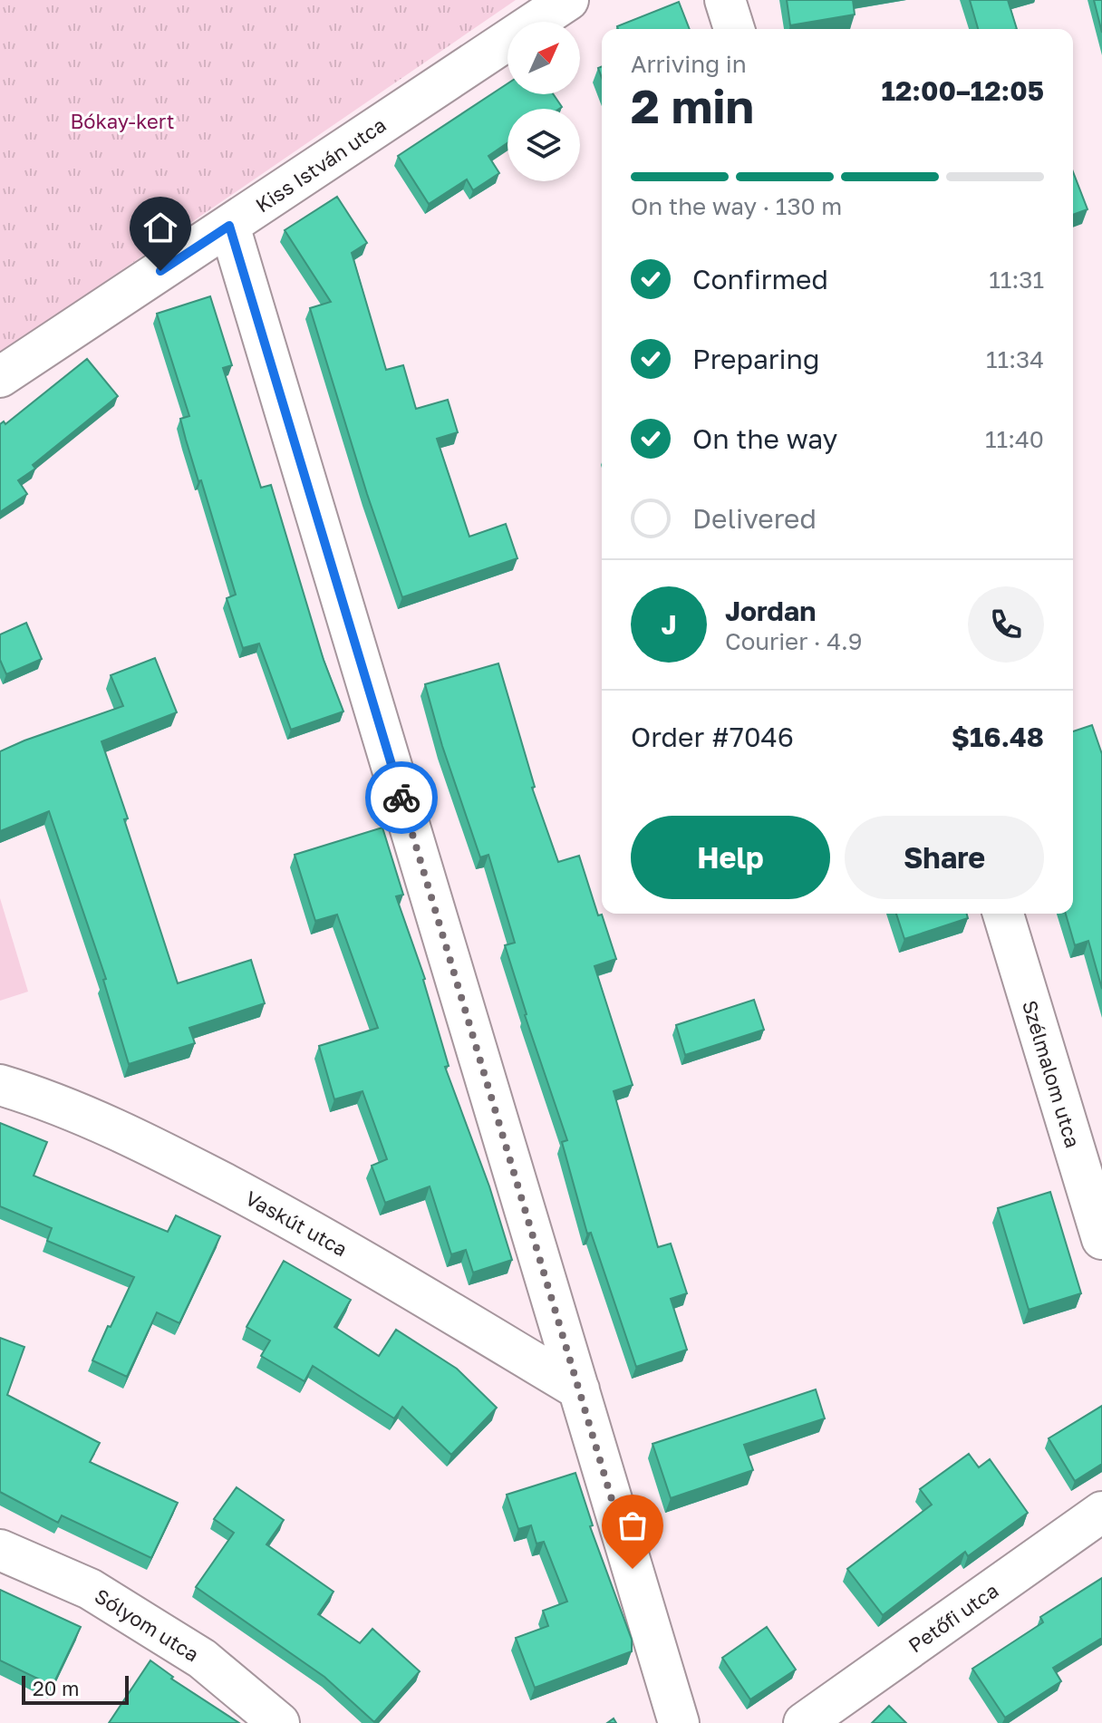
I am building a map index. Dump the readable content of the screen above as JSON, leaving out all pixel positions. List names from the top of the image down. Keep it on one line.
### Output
{"streets":{"street":["Kiss István utca","Szélmalom utca","Vaskút utca","Petőfi utca","Sólyom utca"]},"parks":["Bókay-kert"],"scale_bar":"20 m","north":"top right","page":{"heading":["2 min","Arriving in","12:00–12:05"],"panel":["Jordan","Courier · 4.9","Order #7046","$16.48"],"bar":"On the way · 130 m","list":[["Confirmed","11:31"],["Preparing","11:34"],["On the way","11:40"],"Delivered"],"round":"J","buttons":["Help","Share"],"scale":"20 m"}}
